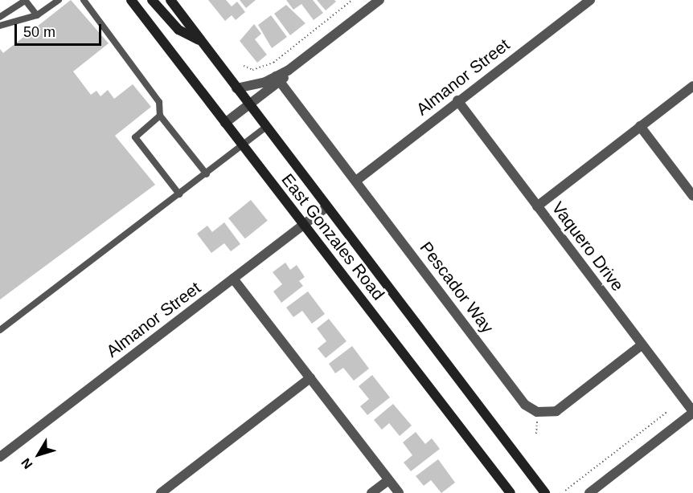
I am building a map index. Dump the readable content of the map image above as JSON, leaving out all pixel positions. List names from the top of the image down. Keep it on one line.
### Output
{"streets":{"main road":["East Gonzales Road"],"street":["Almanor Street","Vaquero Drive","Pescador Way"]},"crossings":[["Almanor Street","East Gonzales Road"],["Almanor Street","Vaquero Drive"],["Almanor Street","Pescador Way"],["Vaquero Drive","Pescador Way"]],"scale_bar":"50 m","north":"bottom left"}
